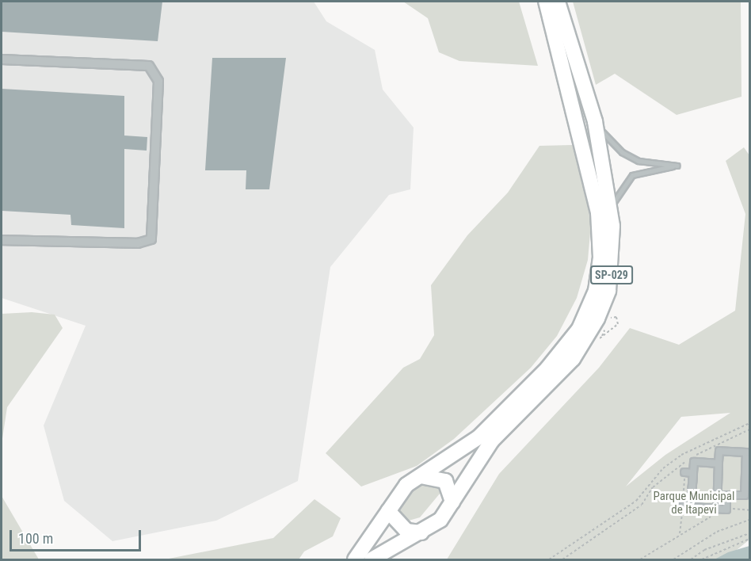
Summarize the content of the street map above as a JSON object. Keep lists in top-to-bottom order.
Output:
{
  "streets": {
    "highway": ["SP-029"]
  },
  "parks": ["Parque Municipal de Itapevi"],
  "scale_bar": "100 m"
}
